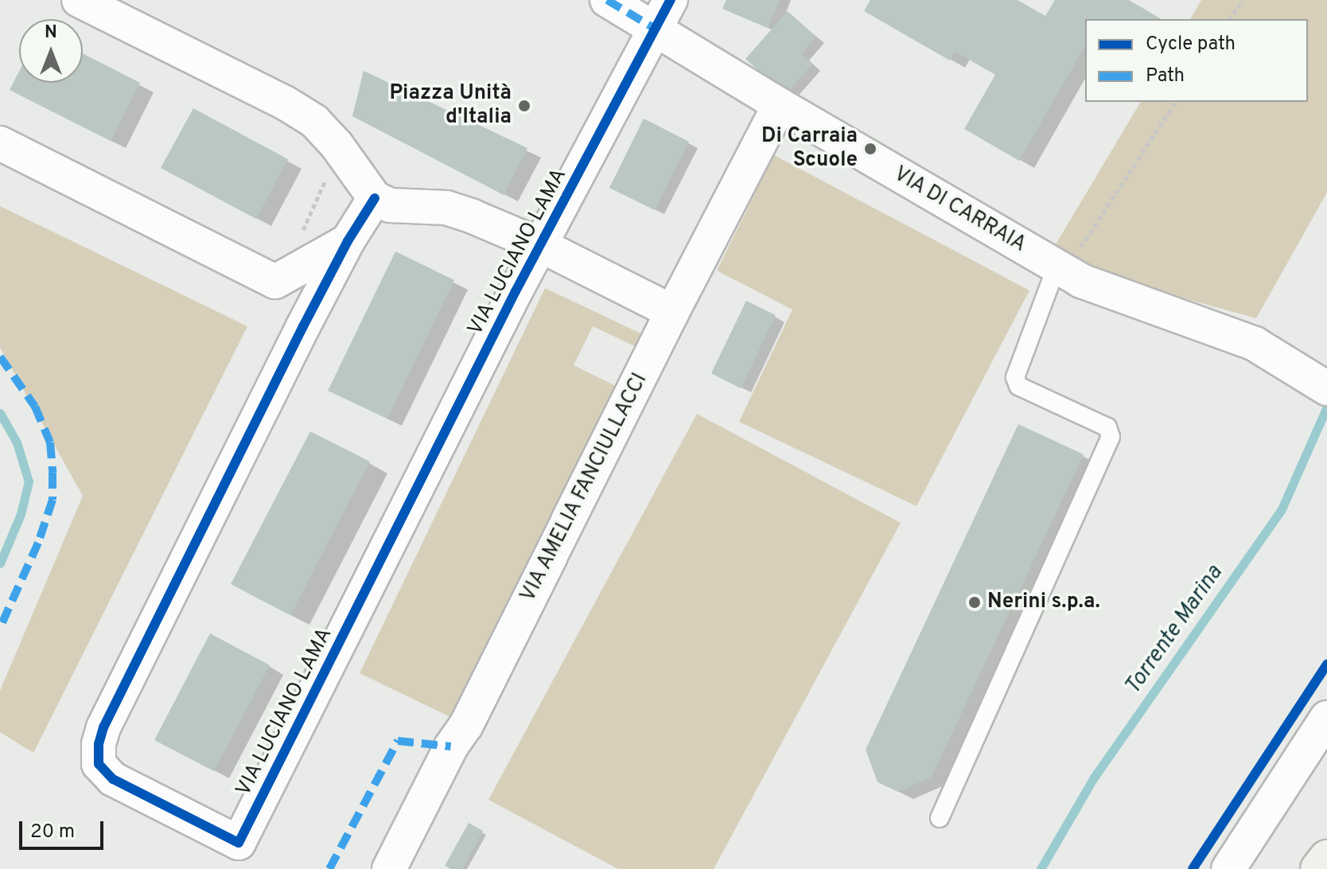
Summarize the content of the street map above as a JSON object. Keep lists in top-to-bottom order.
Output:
{
  "streets": {
    "street": ["VIA DI CARRAIA", "VIA LUCIANO LAMA", "VIA AMELIA FANCIULLACCI"]
  },
  "crossings": [
    ["VIA DI CARRAIA", "VIA LUCIANO LAMA"],
    ["VIA DI CARRAIA", "VIA AMELIA FANCIULLACCI"]
  ],
  "water": ["Torrente Marina"],
  "places": ["Piazza Unità d'Italia", "Di Carraia Scuole", "Nerini s.p.a."],
  "legend": ["Cycle path", "Path"],
  "scale_bar": "20 m",
  "north": "top"
}
